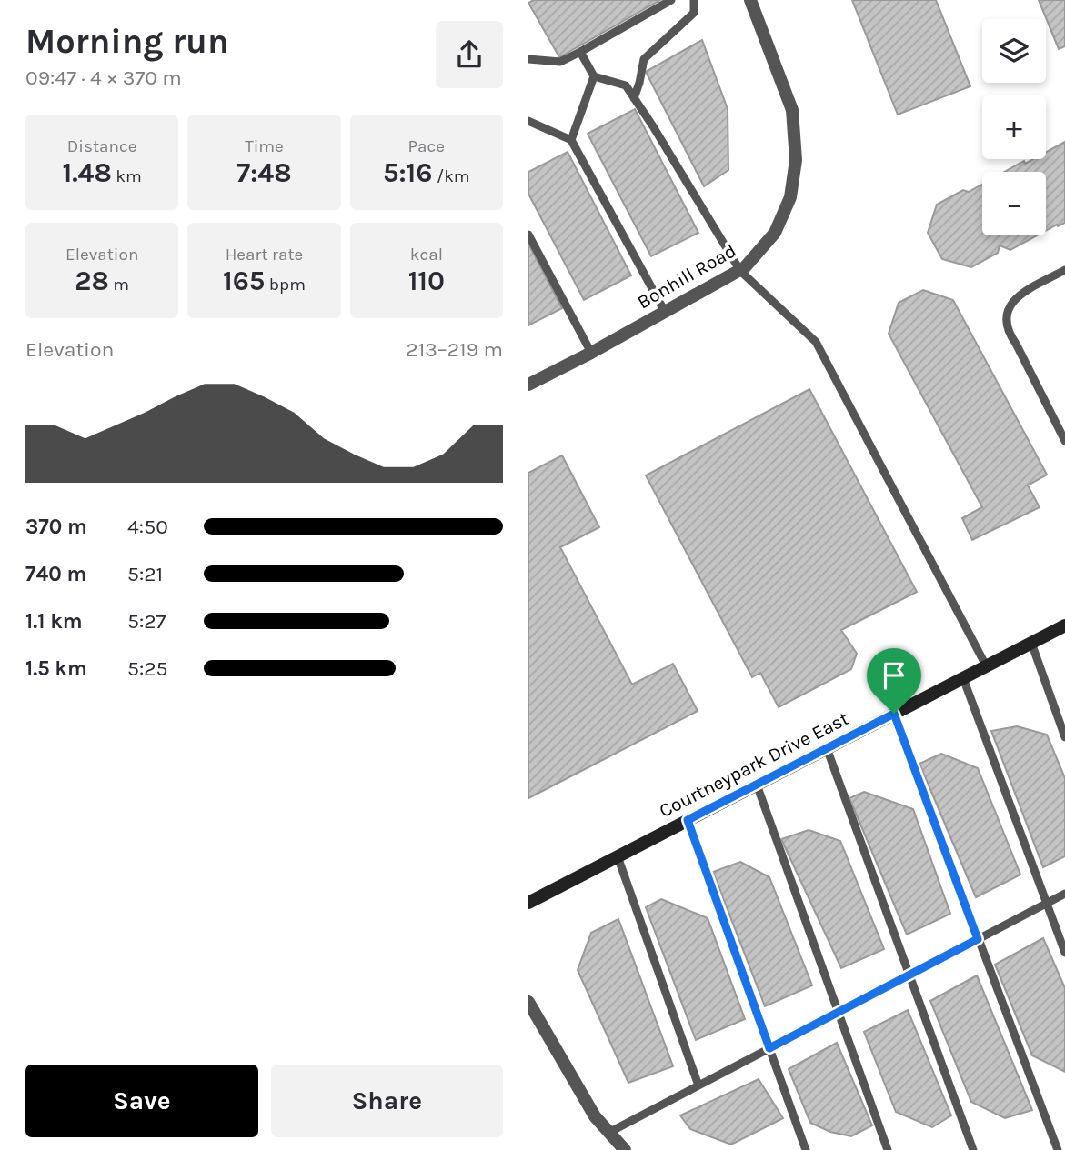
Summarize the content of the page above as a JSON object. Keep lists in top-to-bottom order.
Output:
{
  "streets": {
    "street": ["Bonhill Road", "Courtneypark Drive East"]
  },
  "page": {
    "heading": ["Morning run", "09:47 · 4 × 370 m"],
    "map_buttons": ["+", "−"],
    "stats": [
      ["Distance", "1.48 km"],
      ["Time", "7:48"],
      ["Pace", "5:16 /km"],
      ["Elevation", "28 m"],
      ["Heart rate", "165 bpm"],
      ["kcal", "110"]
    ],
    "chart": ["Elevation", "213–219 m"],
    "list": [
      {
        "name": "370 m",
        "note": "4:50"
      },
      {
        "name": "740 m",
        "note": "5:21"
      },
      {
        "name": "1.1 km",
        "note": "5:27"
      },
      {
        "name": "1.5 km",
        "note": "5:25"
      }
    ],
    "buttons": ["Save", "Share"]
  }
}
